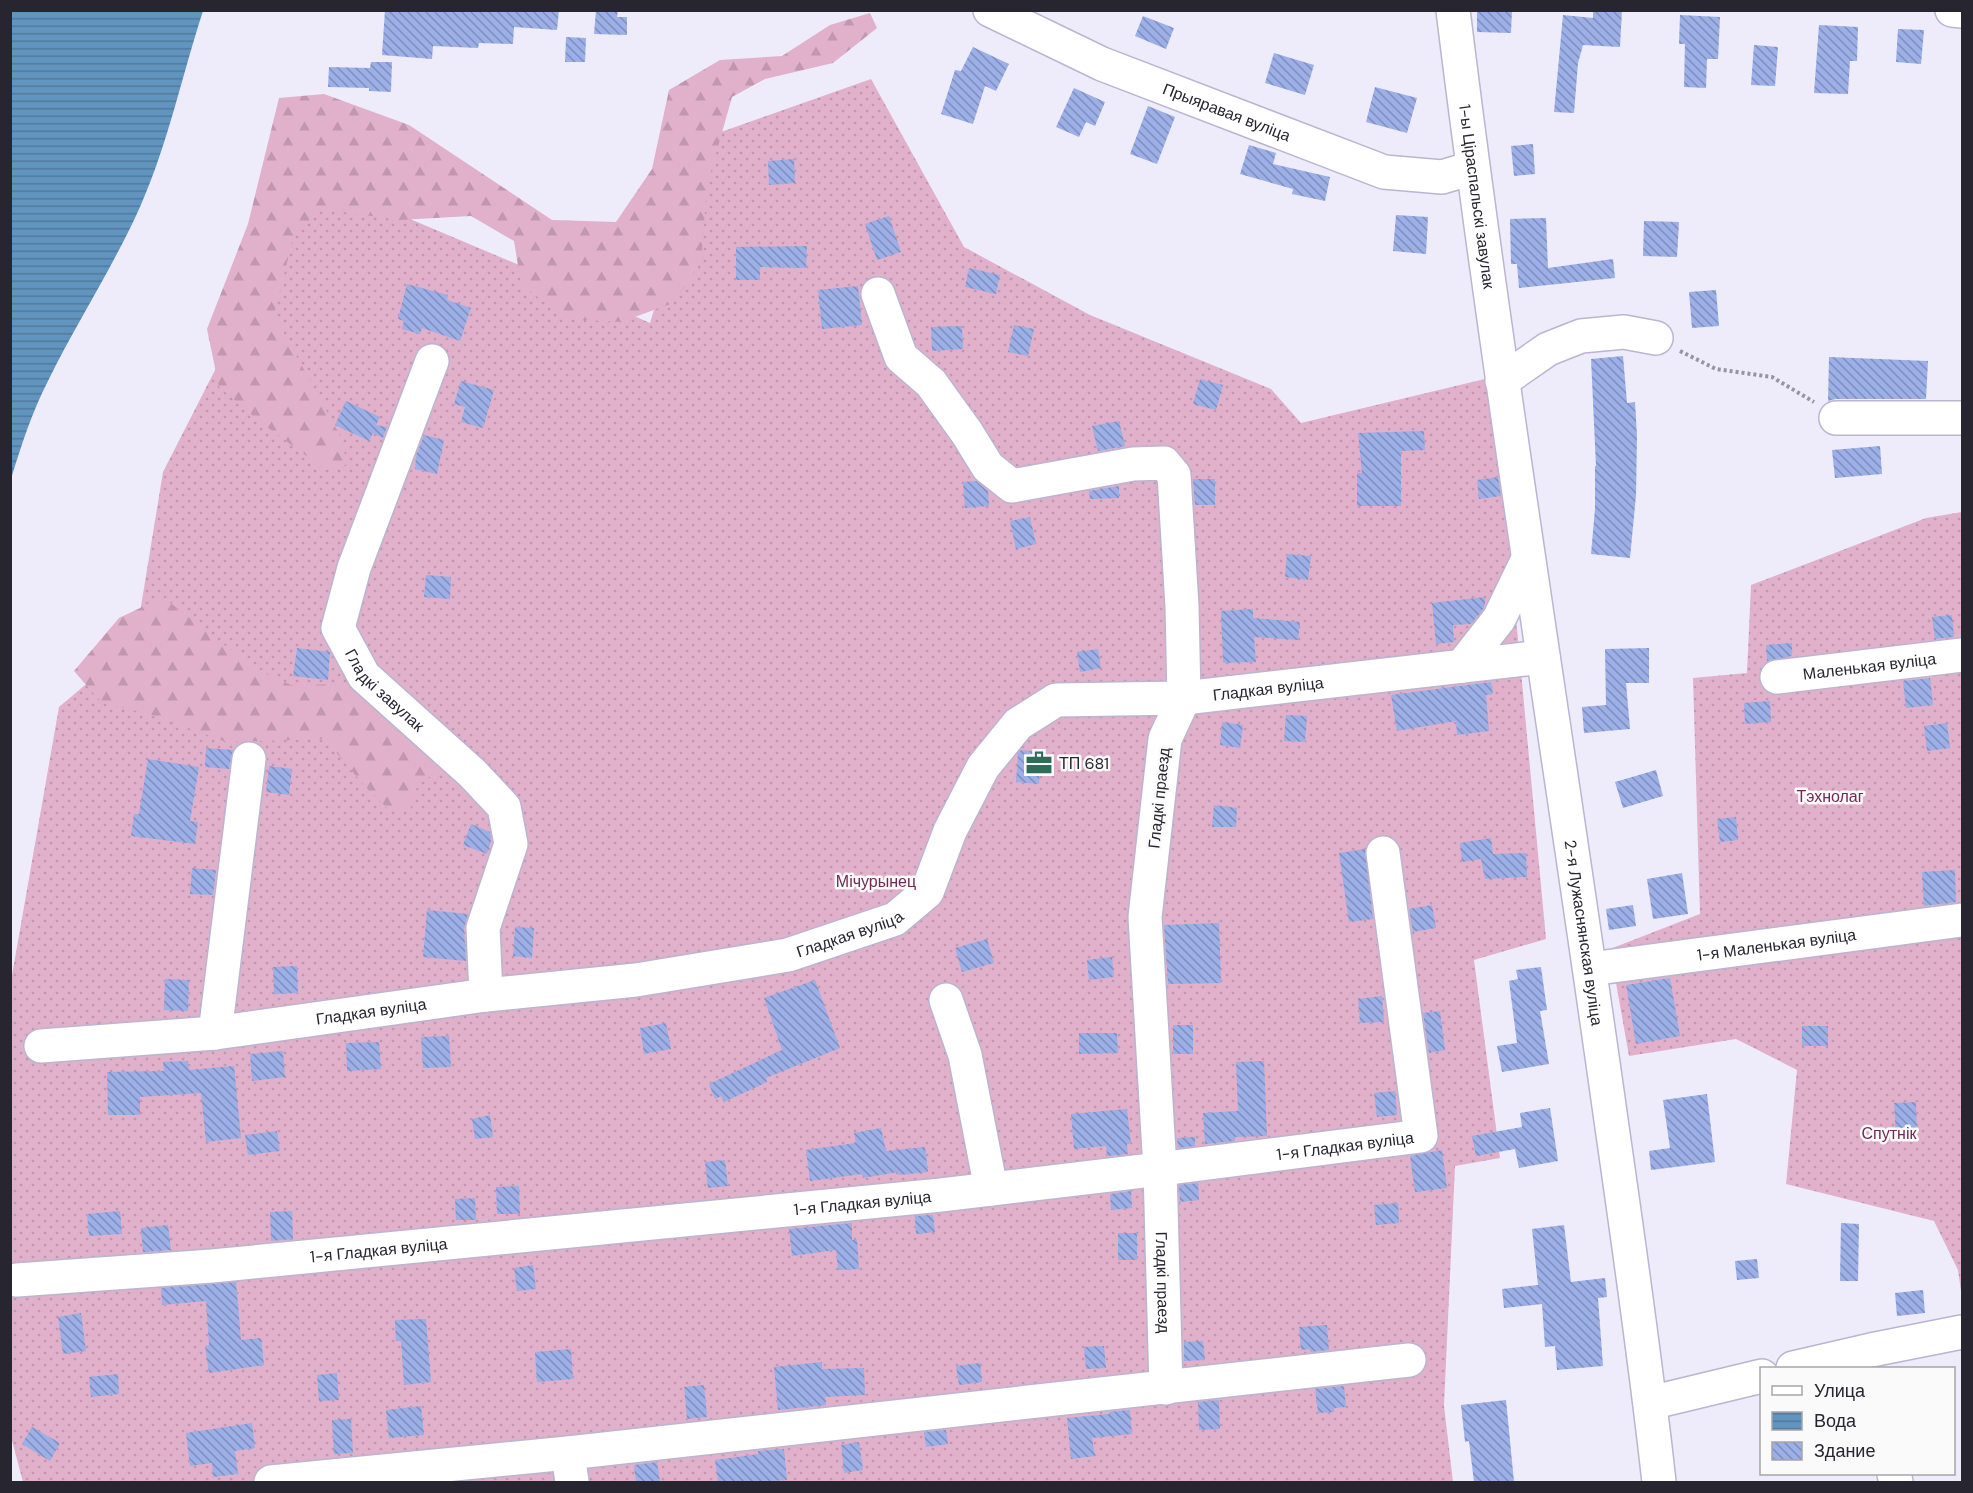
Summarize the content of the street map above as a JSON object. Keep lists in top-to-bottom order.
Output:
{
  "streets": {
    "street": [
      "Прыяравая вуліца",
      "1-ы Ціраспальскі завулак",
      "Маленькая вуліца",
      "Гладкі завулак",
      "Гладкая вуліца",
      "Гладкі праезд",
      "2-я Лужаснянская вуліца",
      "1-я Маленькая вуліца",
      "1-я Гладкая вуліца"
    ]
  },
  "crossings": [
    ["Прыяравая вуліца", "1-ы Ціраспальскі завулак"],
    ["1-ы Ціраспальскі завулак", "2-я Лужаснянская вуліца"],
    ["Гладкі завулак", "Гладкая вуліца"],
    ["Гладкая вуліца", "Гладкі праезд"],
    ["Гладкая вуліца", "2-я Лужаснянская вуліца"],
    ["Гладкі праезд", "1-я Гладкая вуліца"],
    ["2-я Лужаснянская вуліца", "1-я Маленькая вуліца"]
  ],
  "parks": ["Тэхнолаг", "Мічурынец", "Спутнік"],
  "places": {
    "office": ["ТП 681"]
  },
  "legend": ["Улица", "Вода", "Здание"]
}
